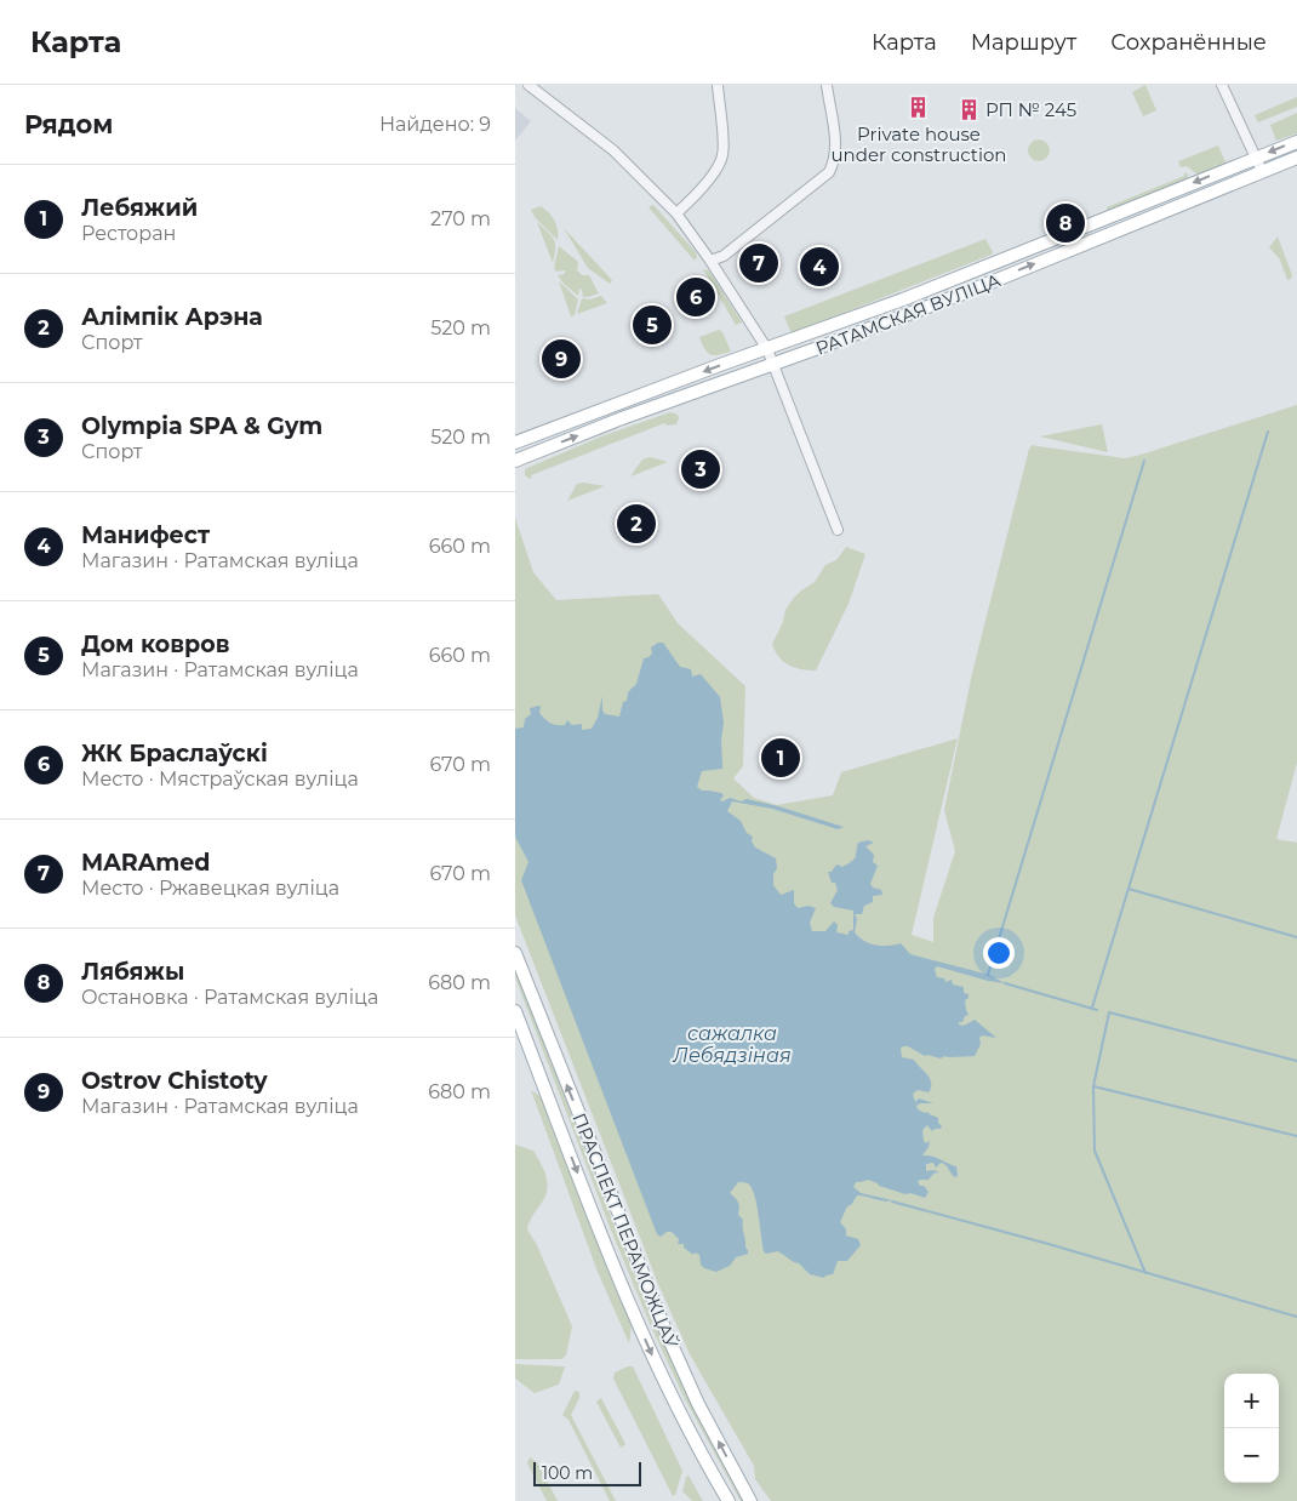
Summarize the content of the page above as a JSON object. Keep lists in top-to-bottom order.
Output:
{
  "streets": {
    "main road": ["РАТАМСКАЯ ВУЛІЦА", "ПРАСПЕКТ ПЕРАМОЖЦАЎ"]
  },
  "water": ["сажалка Лебядзіная"],
  "places": {
    "building": ["Private house under construction", "РП № 245"]
  },
  "scale_bar": "100 m",
  "page": {
    "header": "Карта",
    "nav": ["Карта", "Маршрут", "Сохранённые"],
    "heading": ["Рядом", "Найдено: 9"],
    "list": [
      {
        "mark": "1",
        "name": "Лебяжий",
        "note": "Ресторан",
        "value": "270 m"
      },
      {
        "mark": "2",
        "name": "Алімпік Арэна",
        "note": "Спорт",
        "value": "520 m"
      },
      {
        "mark": "3",
        "name": "Olympia SPA & Gym",
        "note": "Спорт",
        "value": "520 m"
      },
      {
        "mark": "4",
        "name": "Манифест",
        "note": "Магазин · Ратамская вуліца",
        "value": "660 m"
      },
      {
        "mark": "5",
        "name": "Дом ковров",
        "note": "Магазин · Ратамская вуліца",
        "value": "660 m"
      },
      {
        "mark": "6",
        "name": "ЖК Браслаўскі",
        "note": "Место · Мястраўская вуліца",
        "value": "670 m"
      },
      {
        "mark": "7",
        "name": "MARAmed",
        "note": "Место · Ржавецкая вуліца",
        "value": "670 m"
      },
      {
        "mark": "8",
        "name": "Лябяжы",
        "note": "Остановка · Ратамская вуліца",
        "value": "680 m"
      },
      {
        "mark": "9",
        "name": "Ostrov Chistoty",
        "note": "Магазин · Ратамская вуліца",
        "value": "680 m"
      }
    ],
    "pins": [
      "8",
      "7",
      "4",
      "6",
      "5",
      "9",
      "3",
      "2",
      "1"
    ],
    "map_buttons": ["+", "−"],
    "scale": "100 m"
  }
}
